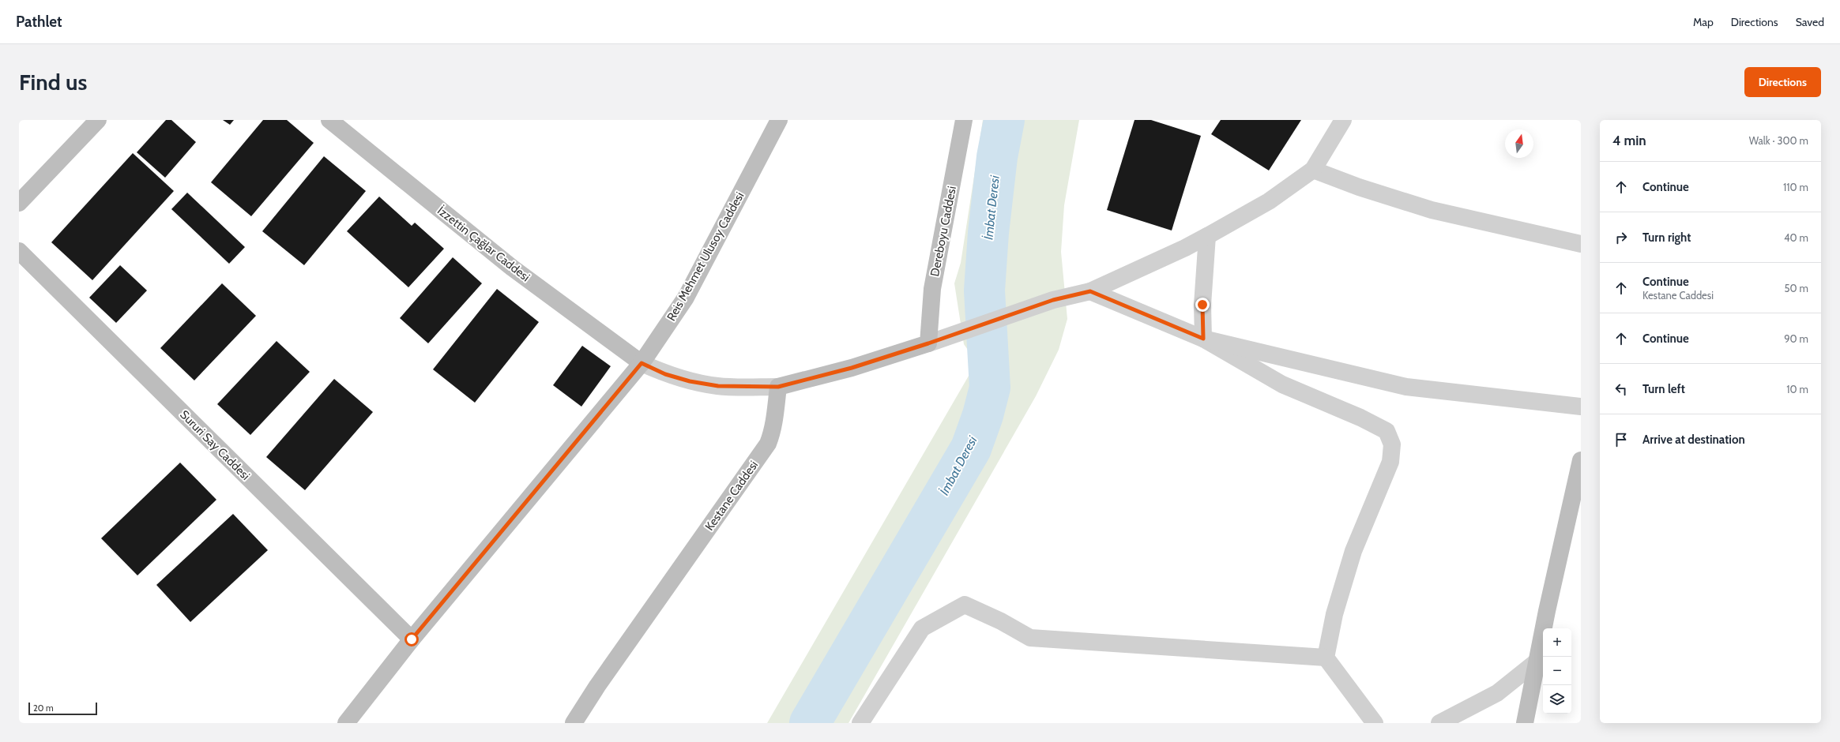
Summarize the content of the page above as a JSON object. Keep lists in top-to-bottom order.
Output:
{
  "streets": {
    "street": [
      "Dereboyu Caddesi",
      "İzzettin Çağlar Caddesi",
      "Reis Mehmet Ulusoy Caddesi",
      "Sururi Say Caddesi",
      "Kestane Caddesi"
    ]
  },
  "crossings": [
    ["İzzettin Çağlar Caddesi", "Reis Mehmet Ulusoy Caddesi"],
    ["Reis Mehmet Ulusoy Caddesi", "Sururi Say Caddesi"]
  ],
  "water": ["İmbat Deresi"],
  "scale_bar": "20 m",
  "north": "top",
  "page": {
    "header": "Pathlet",
    "nav": ["Map", "Directions", "Saved"],
    "buttons": "Directions",
    "title": "Find us",
    "heading": ["4 min", "Walk · 300 m"],
    "list": [
      ["Continue", "110 m"],
      ["Turn right", "40 m"],
      ["Continue", "Kestane Caddesi", "50 m"],
      ["Continue", "90 m"],
      ["Turn left", "10 m"],
      "Arrive at destination"
    ],
    "map_buttons": ["+", "−"],
    "scale": "20 m"
  }
}
